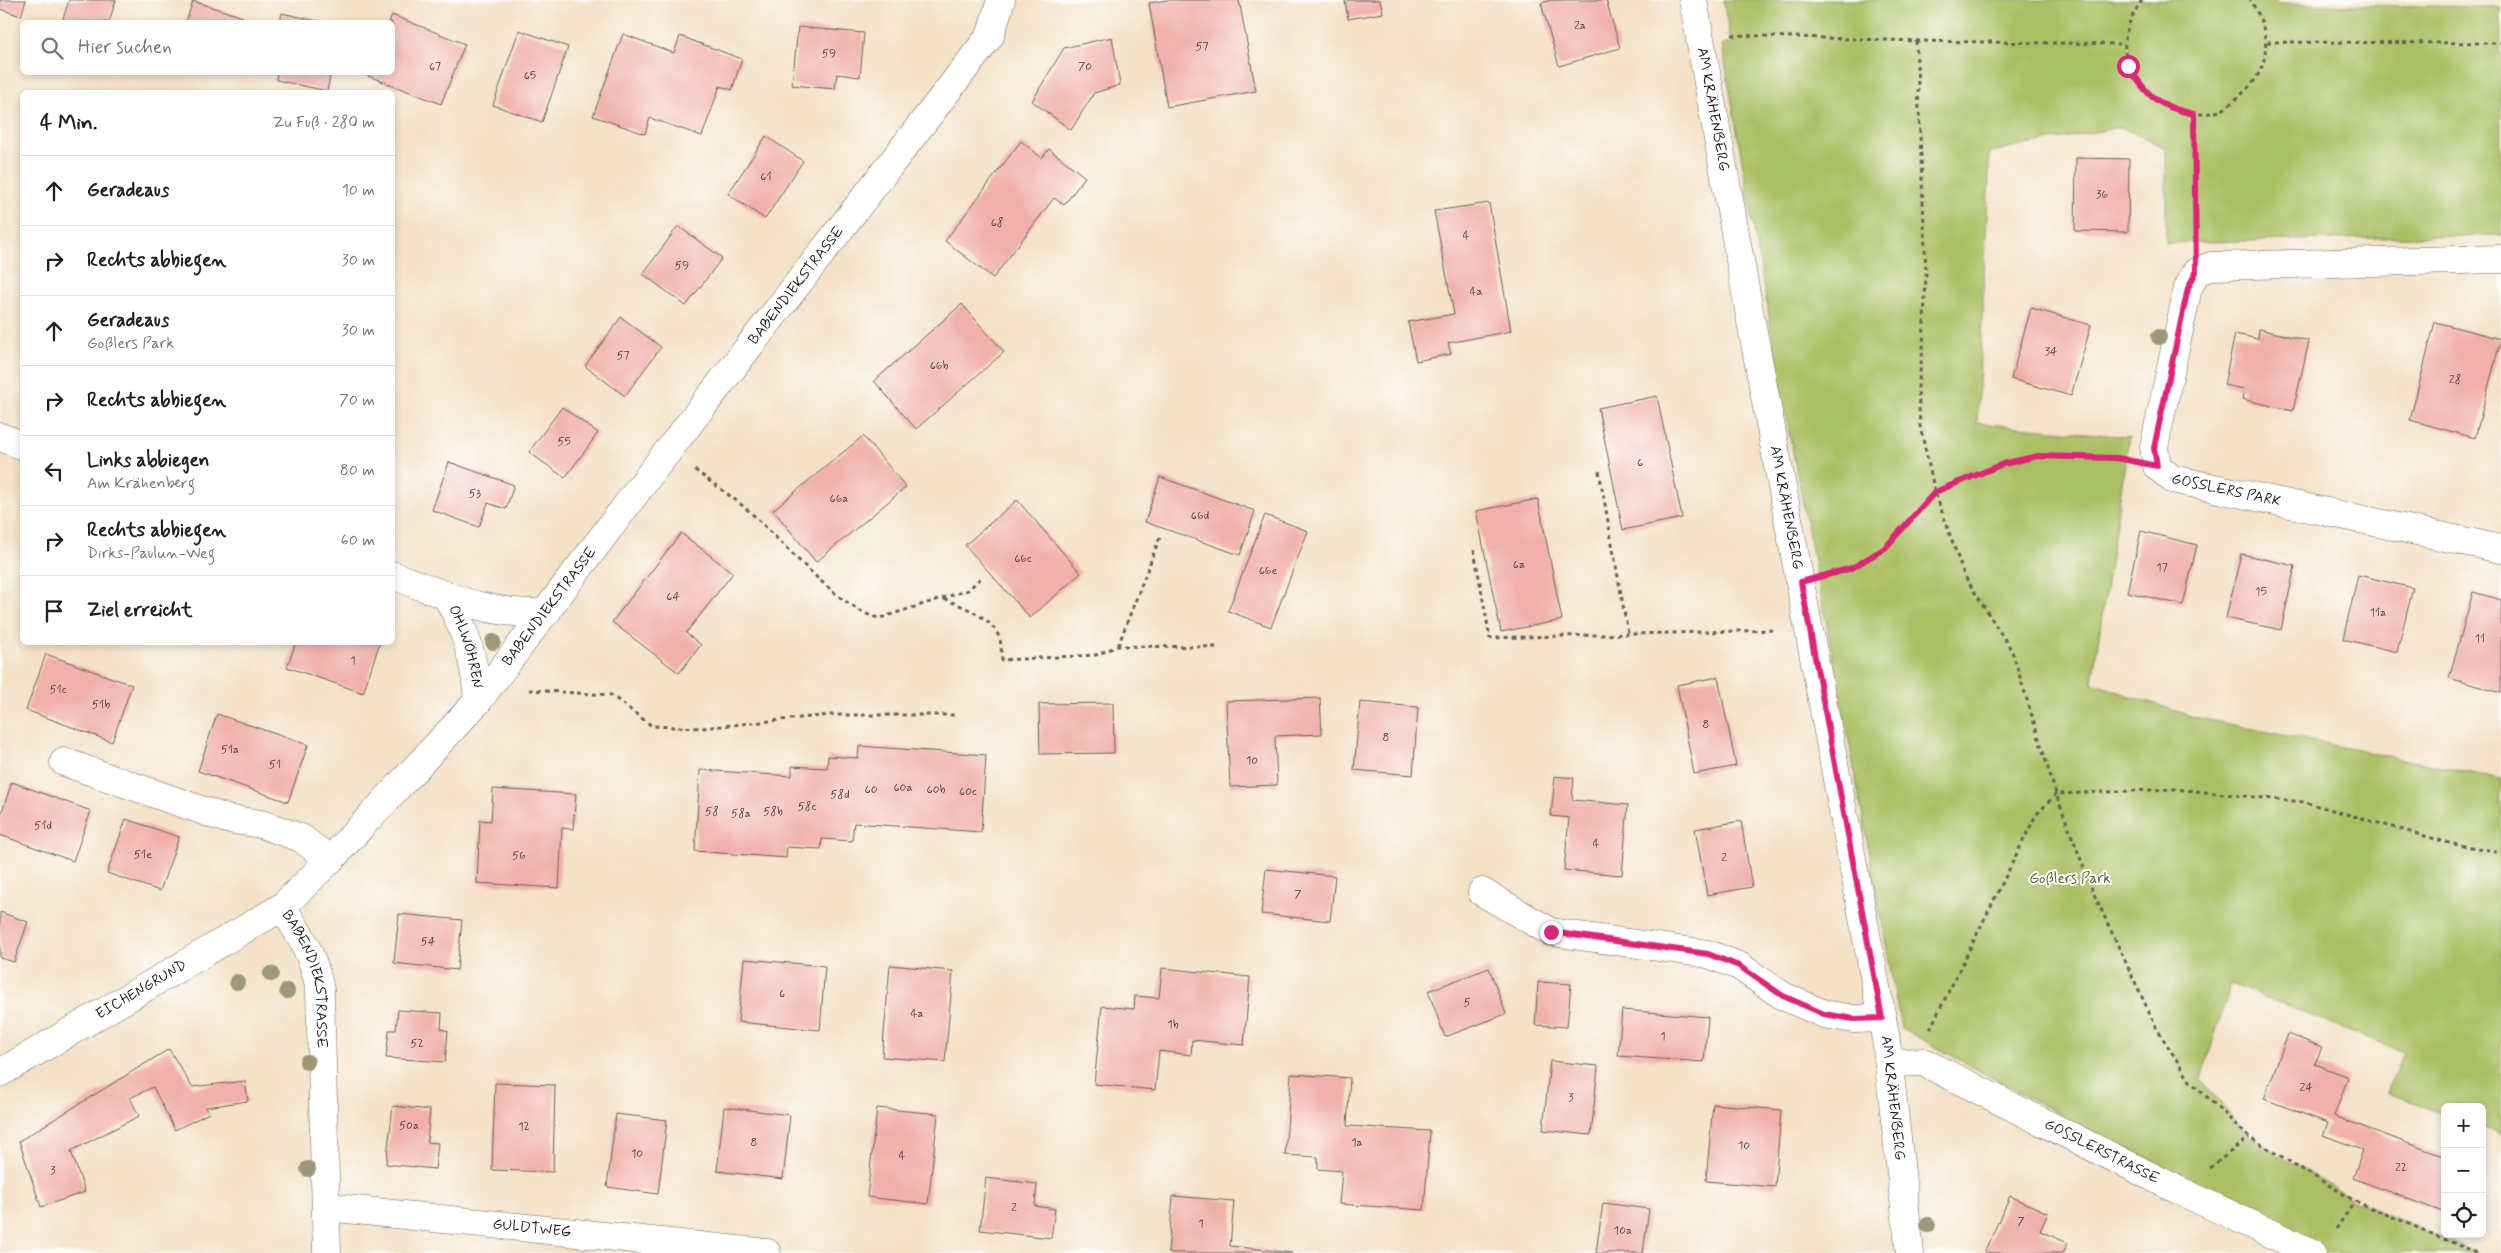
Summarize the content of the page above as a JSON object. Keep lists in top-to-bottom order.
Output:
{
  "streets": {
    "street": [
      "AM KRÄHENBERG",
      "BABENDIEKSTRASSE",
      "GOSSLERS PARK",
      "OHLWÖHREN",
      "EICHENGRUND",
      "GOSSLERSTRASSE",
      "GULDTWEG"
    ]
  },
  "crossings": [
    ["AM KRÄHENBERG", "GOSSLERSTRASSE"],
    ["BABENDIEKSTRASSE", "OHLWÖHREN"],
    ["BABENDIEKSTRASSE", "EICHENGRUND"],
    ["BABENDIEKSTRASSE", "GULDTWEG"]
  ],
  "parks": ["Goßlers Park"],
  "house_numbers": [
    "2a",
    "57",
    "59",
    "67",
    "70",
    "65",
    "61",
    "36",
    "68",
    "4",
    "59",
    "4a",
    "34",
    "57",
    "66b",
    "28",
    "55",
    "6",
    "53",
    "66a",
    "66d",
    "66c",
    "6a",
    "17",
    "66e",
    "15",
    "64",
    "11a",
    "11",
    "1",
    "51c",
    "51b",
    "8",
    "8",
    "51a",
    "10",
    "51",
    "60a",
    "60",
    "60b",
    "60c",
    "58d",
    "58c",
    "58",
    "58b",
    "58a",
    "51d",
    "4",
    "51e",
    "56",
    "2",
    "7",
    "54",
    "6",
    "5",
    "4a",
    "1b",
    "1",
    "52",
    "24",
    "3",
    "50a",
    "12",
    "8",
    "1a",
    "10",
    "10",
    "4",
    "22",
    "3",
    "2",
    "7",
    "1",
    "10a"
  ],
  "page": {
    "search": "Hier suchen",
    "heading": ["4 Min.", "Zu Fuß · 280 m"],
    "list": [
      ["Geradeaus", "10 m"],
      ["Rechts abbiegen", "30 m"],
      ["Geradeaus", "Goßlers Park", "30 m"],
      ["Rechts abbiegen", "70 m"],
      ["Links abbiegen", "Am Krähenberg", "80 m"],
      ["Rechts abbiegen", "Dirks-Paulun-Weg", "60 m"],
      "Ziel erreicht"
    ],
    "map_buttons": ["+", "−"]
  }
}
